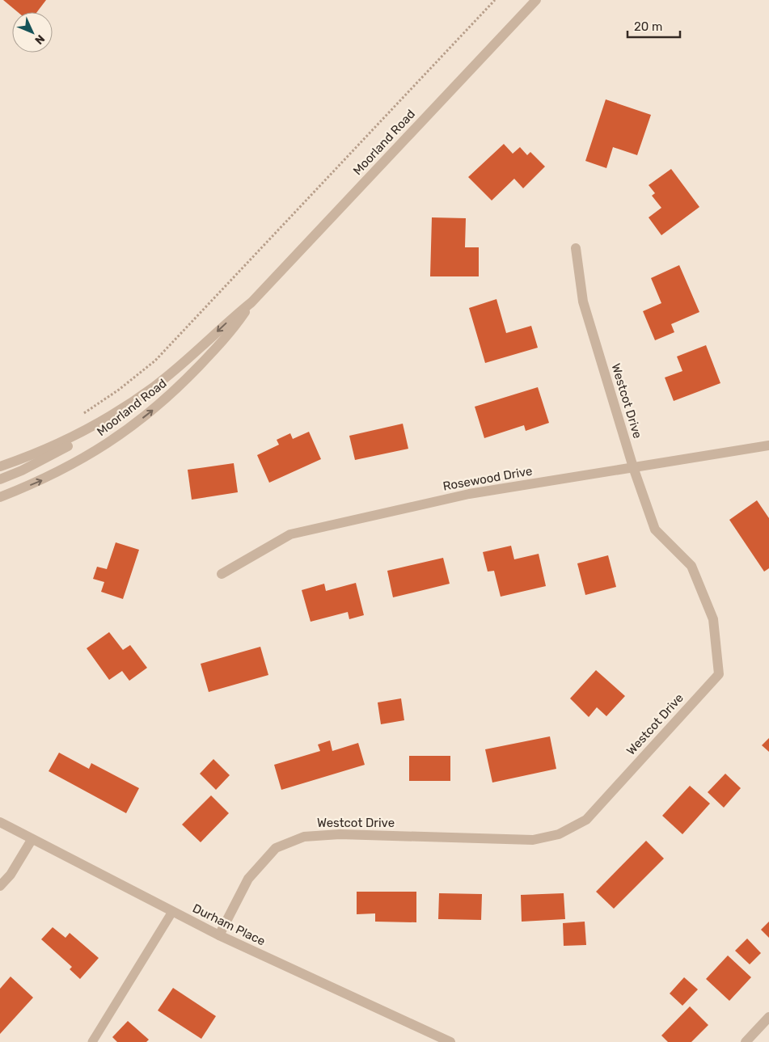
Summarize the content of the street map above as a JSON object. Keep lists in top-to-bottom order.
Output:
{
  "streets": {
    "street": [
      "Moorland Road",
      "Westcot Drive",
      "Rosewood Drive",
      "Durham Place"
    ]
  },
  "crossings": [
    ["Westcot Drive", "Rosewood Drive"],
    ["Westcot Drive", "Durham Place"]
  ],
  "scale_bar": "20 m",
  "north": "bottom right"
}
